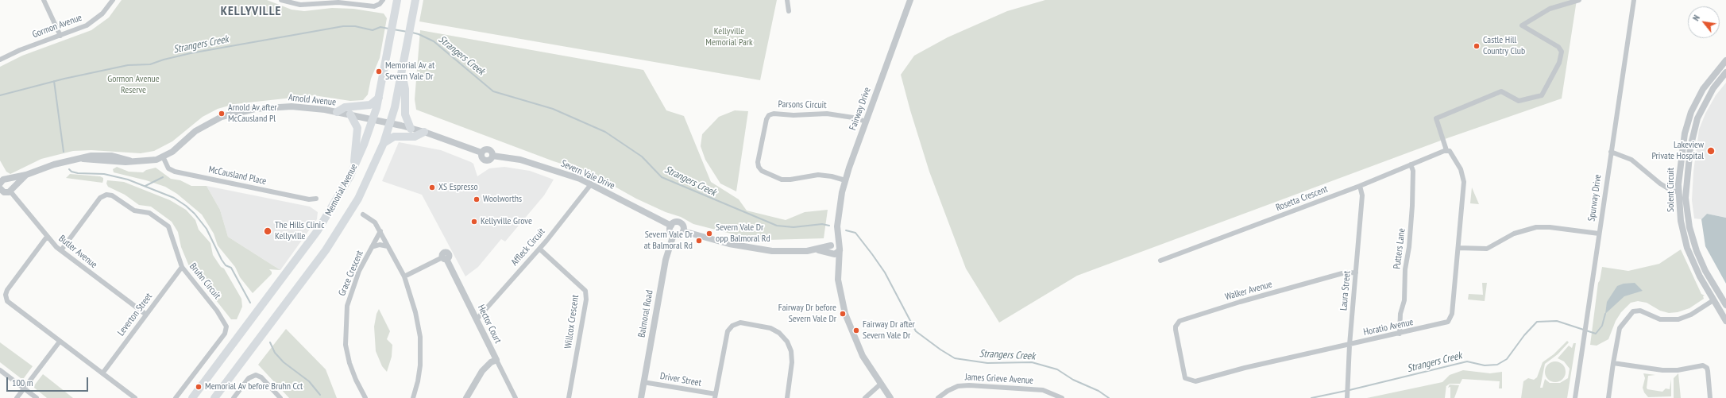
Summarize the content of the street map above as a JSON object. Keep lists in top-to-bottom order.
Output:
{
  "streets": {
    "main road": ["Memorial Avenue"],
    "street": [
      "Gormon Avenue",
      "Arnold Avenue",
      "Parsons Circuit",
      "Fairway Drive",
      "Severn Vale Drive",
      "McCausland Place",
      "Solent Circuit",
      "Spurway Drive",
      "Rosetta Crescent",
      "Affleck Circuit",
      "Putters Lane",
      "Butler Avenue",
      "Grace Crescent",
      "Bruhn Circuit",
      "Walker Avenue",
      "Laura Street",
      "Balmoral Road",
      "Leverton Street",
      "Willcox Crescent",
      "Hector Court",
      "Horatio Avenue",
      "James Grieve Avenue",
      "Driver Street"
    ]
  },
  "crossings": [
    ["Arnold Avenue", "McCausland Place"],
    ["Arnold Avenue", "Memorial Avenue"],
    ["Arnold Avenue", "Butler Avenue"],
    ["Parsons Circuit", "Fairway Drive"],
    ["Severn Vale Drive", "Affleck Circuit"],
    ["Severn Vale Drive", "Balmoral Road"],
    ["Rosetta Crescent", "Putters Lane"],
    ["Rosetta Crescent", "Laura Street"],
    ["Rosetta Crescent", "Horatio Avenue"],
    ["Affleck Circuit", "Willcox Crescent"],
    ["Affleck Circuit", "Hector Court"],
    ["Putters Lane", "Horatio Avenue"],
    ["Butler Avenue", "Bruhn Circuit"],
    ["Butler Avenue", "Leverton Street"],
    ["Bruhn Circuit", "Leverton Street"],
    ["Walker Avenue", "Laura Street"],
    ["Walker Avenue", "Horatio Avenue"],
    ["Laura Street", "Horatio Avenue"],
    ["Balmoral Road", "Driver Street"]
  ],
  "districts": ["KELLYVILLE"],
  "water": ["Strangers Creek"],
  "parks": ["Kellyville Memorial Park", "Gormon Avenue Reserve"],
  "places": [
    "Castle Hill Country Club",
    "Memorial Av at Severn Vale Dr",
    "Arnold Av after McCausland Pl",
    "Lakeview Private Hospital",
    "XS Espresso",
    "Woolworths",
    "Kellyville Grove",
    "The Hills Clinic Kellyville",
    "Severn Vale Dr opp Balmoral Rd",
    "Severn Vale Dr at Balmoral Rd",
    "Fairway Dr before Severn Vale Dr",
    "Fairway Dr after Severn Vale Dr",
    "Memorial Av before Bruhn Cct"
  ],
  "scale_bar": "100 m",
  "north": "top left"
}
